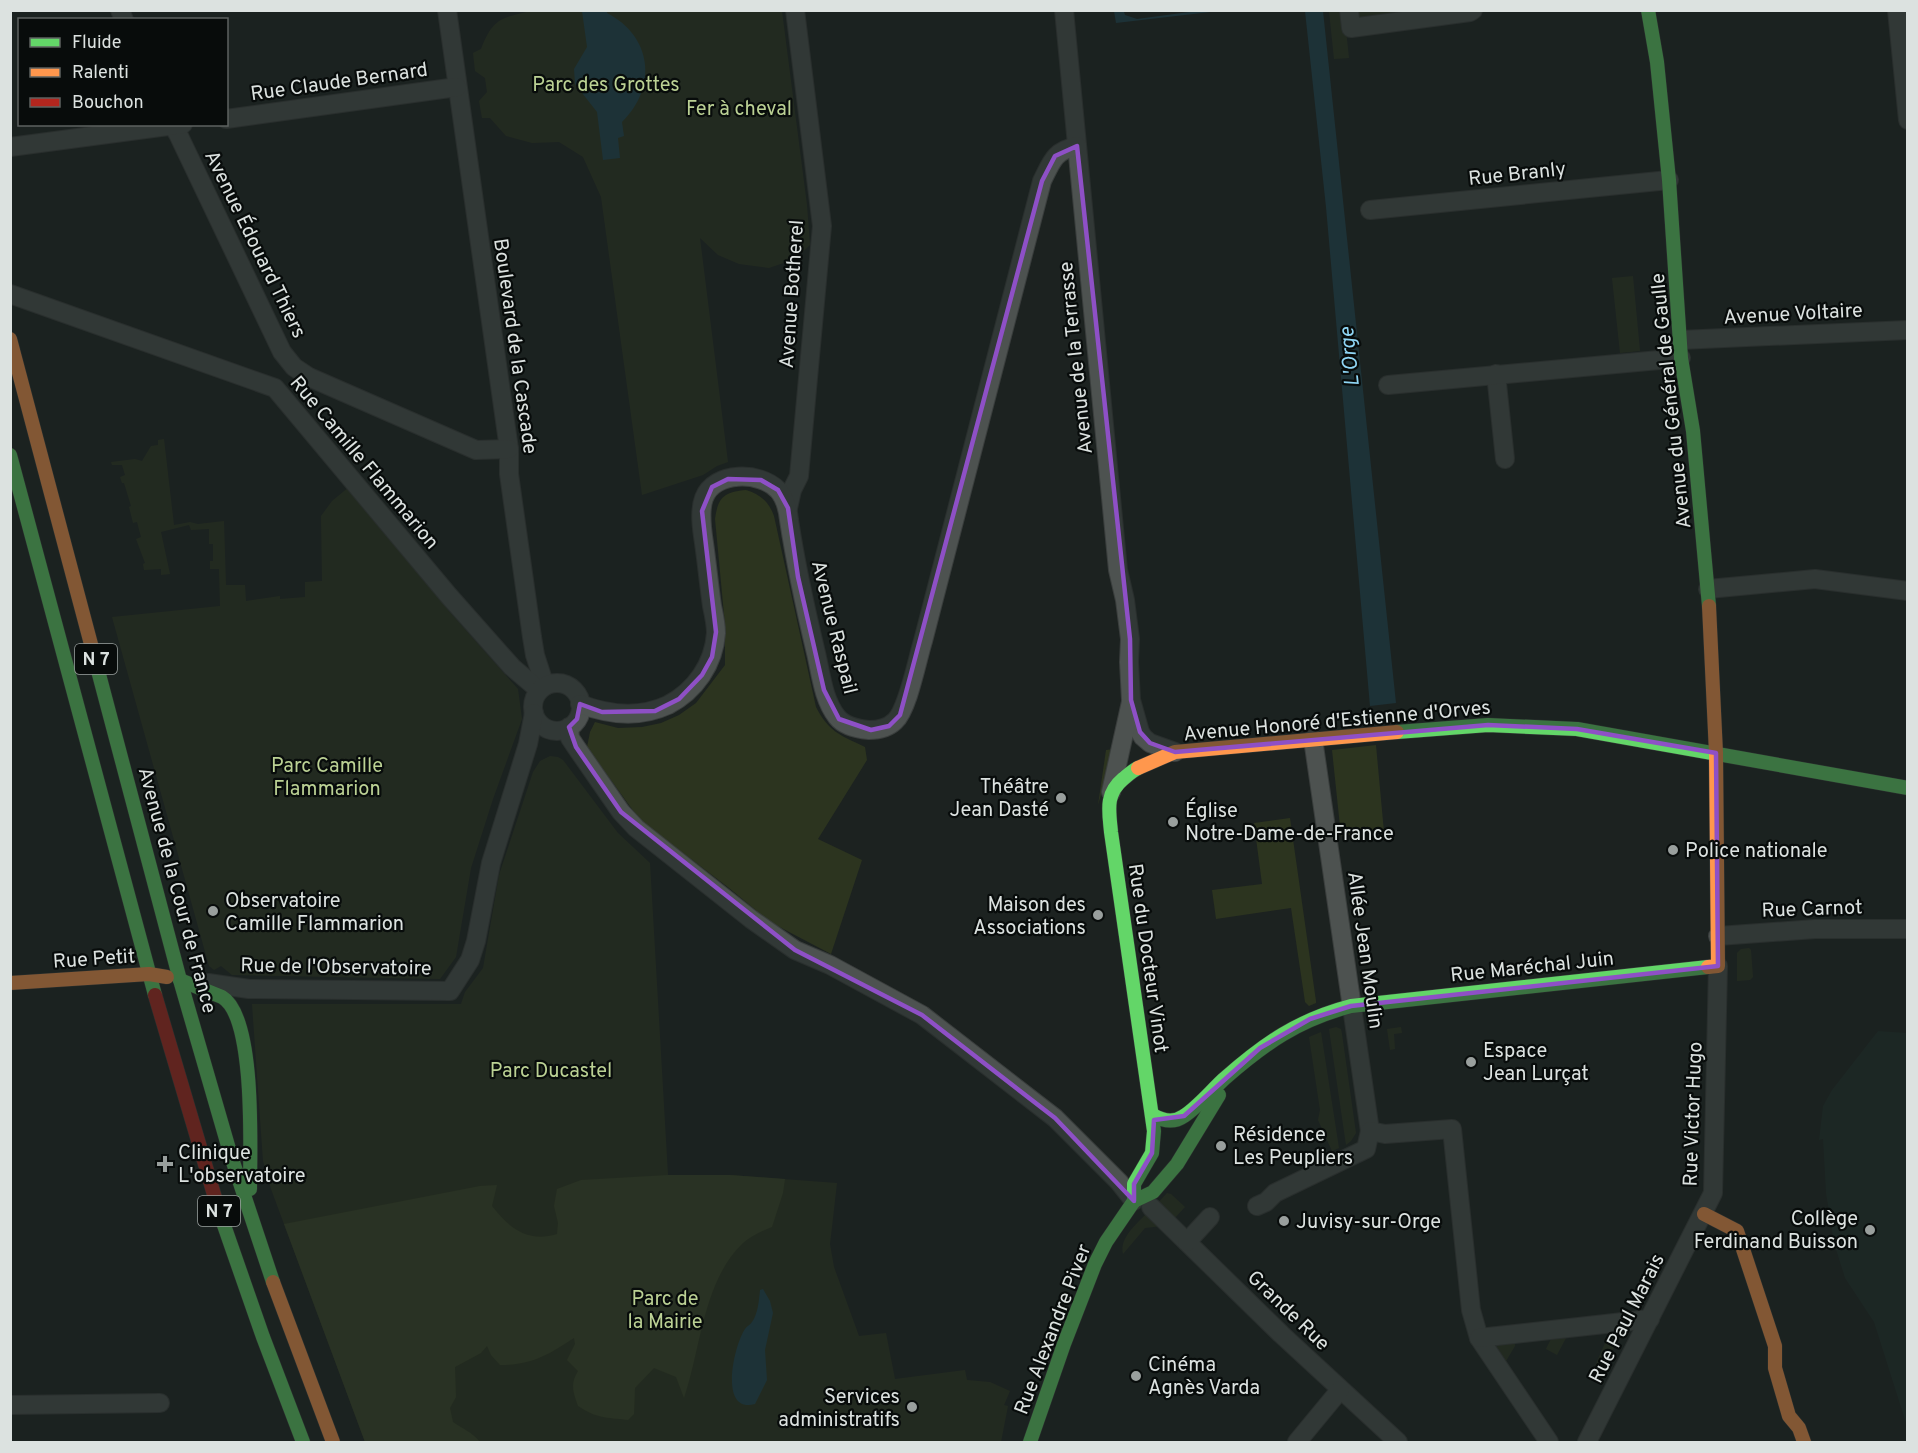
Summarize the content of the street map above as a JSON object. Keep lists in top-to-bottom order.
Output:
{
  "streets": {
    "street": [
      "Rue Claude Bernard",
      "Rue Branly",
      "Avenue Édouard Thiers",
      "Avenue Botherel",
      "Avenue Voltaire",
      "Boulevard de la Cascade",
      "Avenue de la Terrasse",
      "Avenue du Général de Gaulle",
      "Rue Camille Flammarion",
      "Avenue Raspail",
      "N 7",
      "Avenue Honoré d'Estienne d'Orves",
      "Avenue de la Cour de France",
      "Rue Carnot",
      "Allée Jean Moulin",
      "Rue Petit",
      "Rue du Docteur Vinot",
      "Rue de l'Observatoire",
      "Rue Maréchal Juin",
      "Rue Victor Hugo",
      "Grande Rue",
      "Rue Paul Marais",
      "Rue Alexandre Piver"
    ]
  },
  "crossings": [
    ["Rue Claude Bernard", "Boulevard de la Cascade"],
    ["Rue Branly", "Avenue du Général de Gaulle"],
    ["Avenue Édouard Thiers", "Boulevard de la Cascade"],
    ["Avenue Botherel", "Avenue Raspail"],
    ["Avenue Voltaire", "Avenue du Général de Gaulle"],
    ["Boulevard de la Cascade", "Rue Camille Flammarion"],
    ["Boulevard de la Cascade", "Rue de l'Observatoire"],
    ["Avenue de la Terrasse", "Avenue Raspail"],
    ["Avenue de la Terrasse", "Avenue Honoré d'Estienne d'Orves"],
    ["Avenue de la Terrasse", "Rue du Docteur Vinot"],
    ["Avenue du Général de Gaulle", "Avenue Honoré d'Estienne d'Orves"],
    ["Avenue du Général de Gaulle", "Rue Victor Hugo"],
    ["Rue Camille Flammarion", "Rue de l'Observatoire"],
    ["N 7", "Rue Petit"],
    ["Avenue Honoré d'Estienne d'Orves", "Allée Jean Moulin"],
    ["Avenue Honoré d'Estienne d'Orves", "Rue Victor Hugo"],
    ["Avenue de la Cour de France", "Rue Petit"],
    ["Avenue de la Cour de France", "Rue de l'Observatoire"],
    ["Rue Carnot", "Rue Victor Hugo"],
    ["Allée Jean Moulin", "Rue Maréchal Juin"],
    ["Rue Petit", "Rue de l'Observatoire"],
    ["Rue du Docteur Vinot", "Rue Maréchal Juin"],
    ["Rue du Docteur Vinot", "Grande Rue"],
    ["Rue du Docteur Vinot", "Rue Alexandre Piver"],
    ["Rue Maréchal Juin", "Rue Victor Hugo"],
    ["Rue Maréchal Juin", "Grande Rue"],
    ["Rue Maréchal Juin", "Rue Alexandre Piver"],
    ["Rue Victor Hugo", "Rue Paul Marais"],
    ["Grande Rue", "Rue Alexandre Piver"]
  ],
  "water": ["L'Orge"],
  "parks": [
    "Parc des Grottes",
    "Fer à cheval",
    "Parc Camille Flammarion",
    "Parc Ducastel",
    "Parc de la Mairie"
  ],
  "places": {
    "other": [
      "Théâtre Jean Dasté",
      "Église Notre-Dame-de-France",
      "Police nationale",
      "Observatoire Camille Flammarion",
      "Maison des Associations",
      "Espace Jean Lurçat",
      "Résidence Les Peupliers",
      "Juvisy-sur-Orge",
      "Collège Ferdinand Buisson",
      "Cinéma Agnès Varda",
      "Services administratifs"
    ],
    "health": ["Clinique L'observatoire"]
  },
  "legend": ["Fluide", "Ralenti", "Bouchon"]
}
